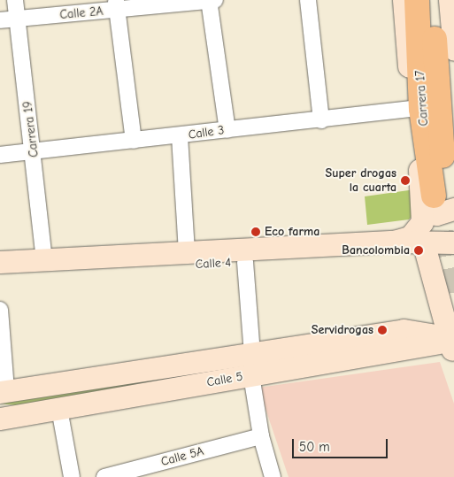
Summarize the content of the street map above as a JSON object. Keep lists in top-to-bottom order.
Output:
{
  "streets": {
    "main road": ["Carrera 17", "Calle 4", "Calle 5"],
    "street": [
      "Calle 2A",
      "Carrera 19",
      "Calle 3",
      "Calle 5A"
    ]
  },
  "crossings": [
    ["Calle 2A", "Carrera 19"],
    ["Carrera 19", "Calle 3"],
    ["Carrera 19", "Calle 4"]
  ],
  "places": [
    "Super drogas la cuarta",
    "Eco farma",
    "Bancolombia",
    "Servidrogas"
  ],
  "scale_bar": "50 m"
}
